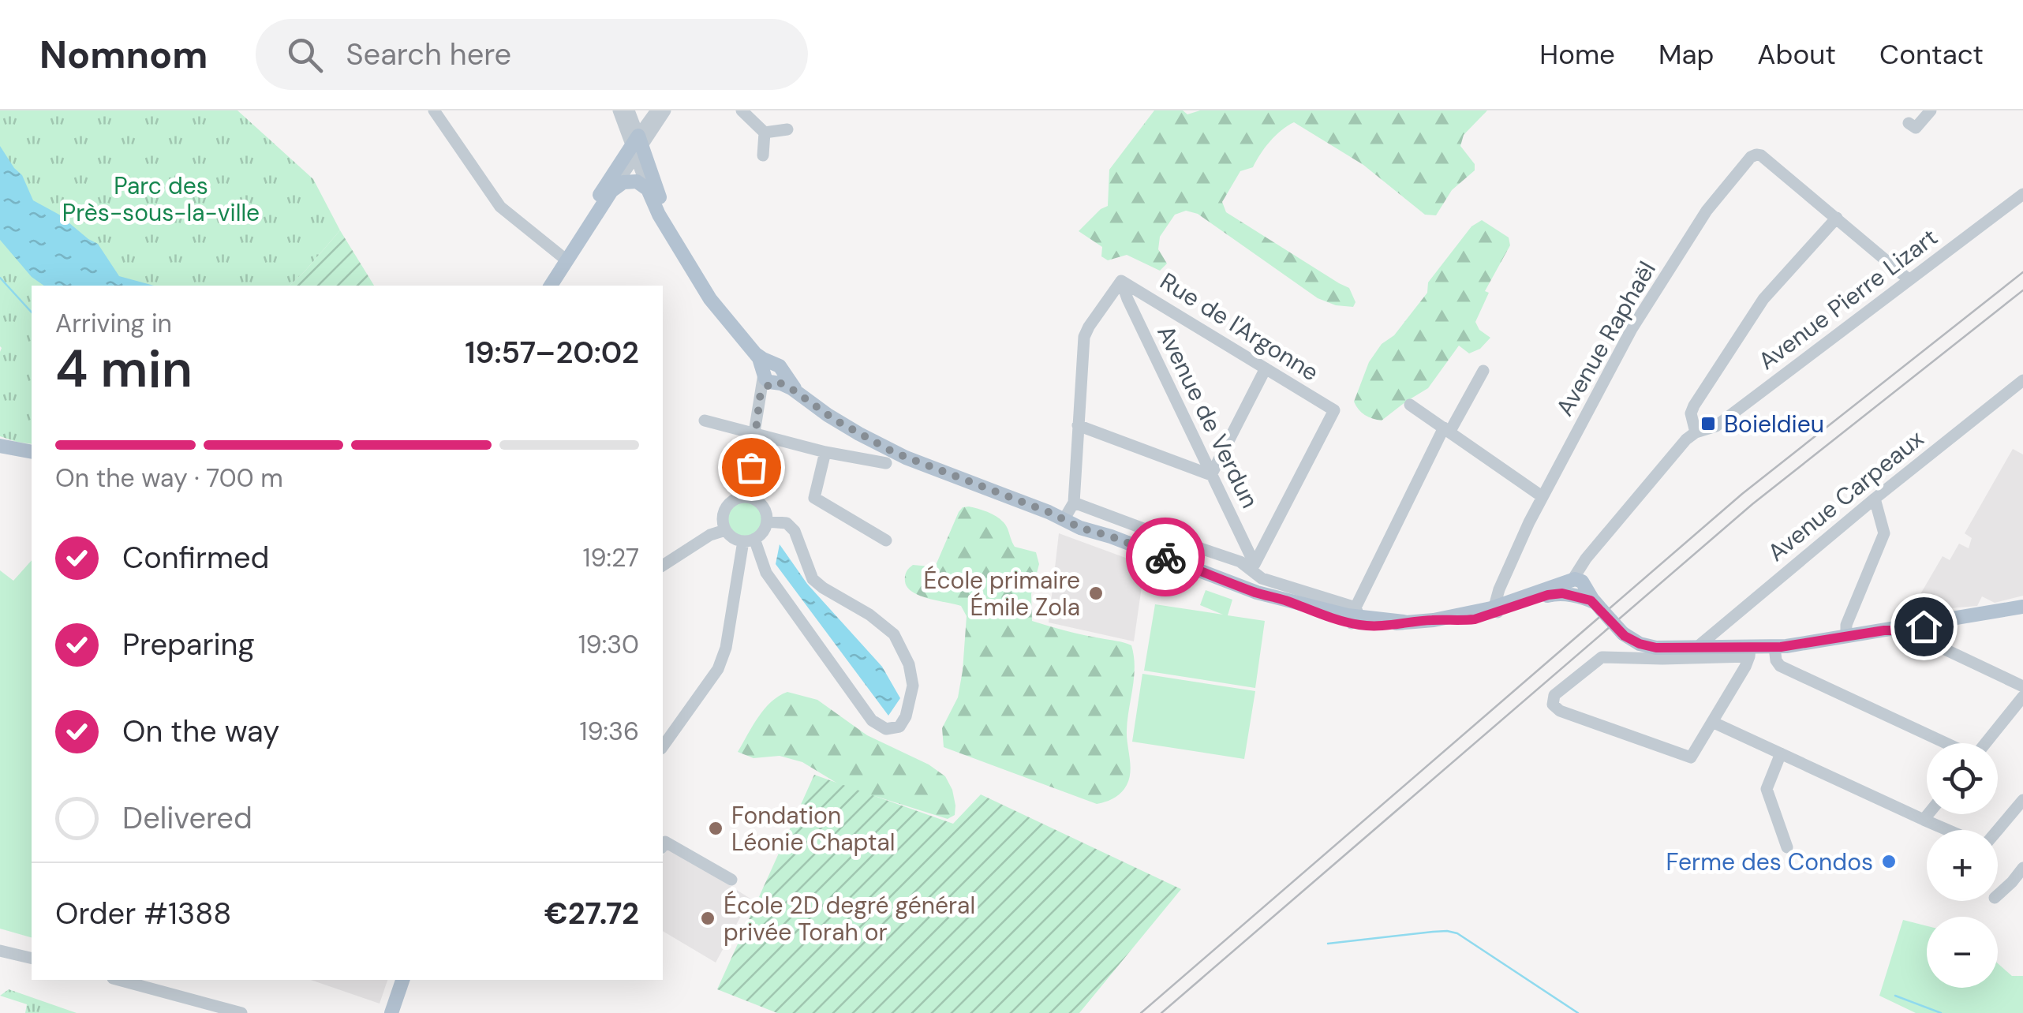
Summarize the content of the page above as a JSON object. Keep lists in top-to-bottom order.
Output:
{
  "streets": {
    "street": [
      "Avenue Pierre Lizart",
      "Rue de l'Argonne",
      "Avenue Raphaël",
      "Avenue de Verdun",
      "Avenue Carpeaux"
    ]
  },
  "crossings": [
    ["Avenue Pierre Lizart", "Avenue Raphaël"],
    ["Rue de l'Argonne", "Avenue de Verdun"]
  ],
  "parks": ["Parc des Près-sous-la-ville"],
  "places": {
    "transit": ["Boieldieu"],
    "other": [
      "École primaire Émile Zola",
      "Fondation Léonie Chaptal",
      "Ferme des Condos",
      "École 2D degré général privée Torah or"
    ]
  },
  "page": {
    "header": "Nomnom",
    "search": "Search here",
    "nav": [
      "Home",
      "Map",
      "About",
      "Contact"
    ],
    "heading": ["4 min", "Arriving in", "19:57–20:02"],
    "panel": ["Order #1388", "€27.72"],
    "bar": "On the way · 700 m",
    "list": [
      ["Confirmed", "19:27"],
      ["Preparing", "19:30"],
      ["On the way", "19:36"],
      "Delivered"
    ],
    "map_buttons": ["+", "−"]
  }
}
